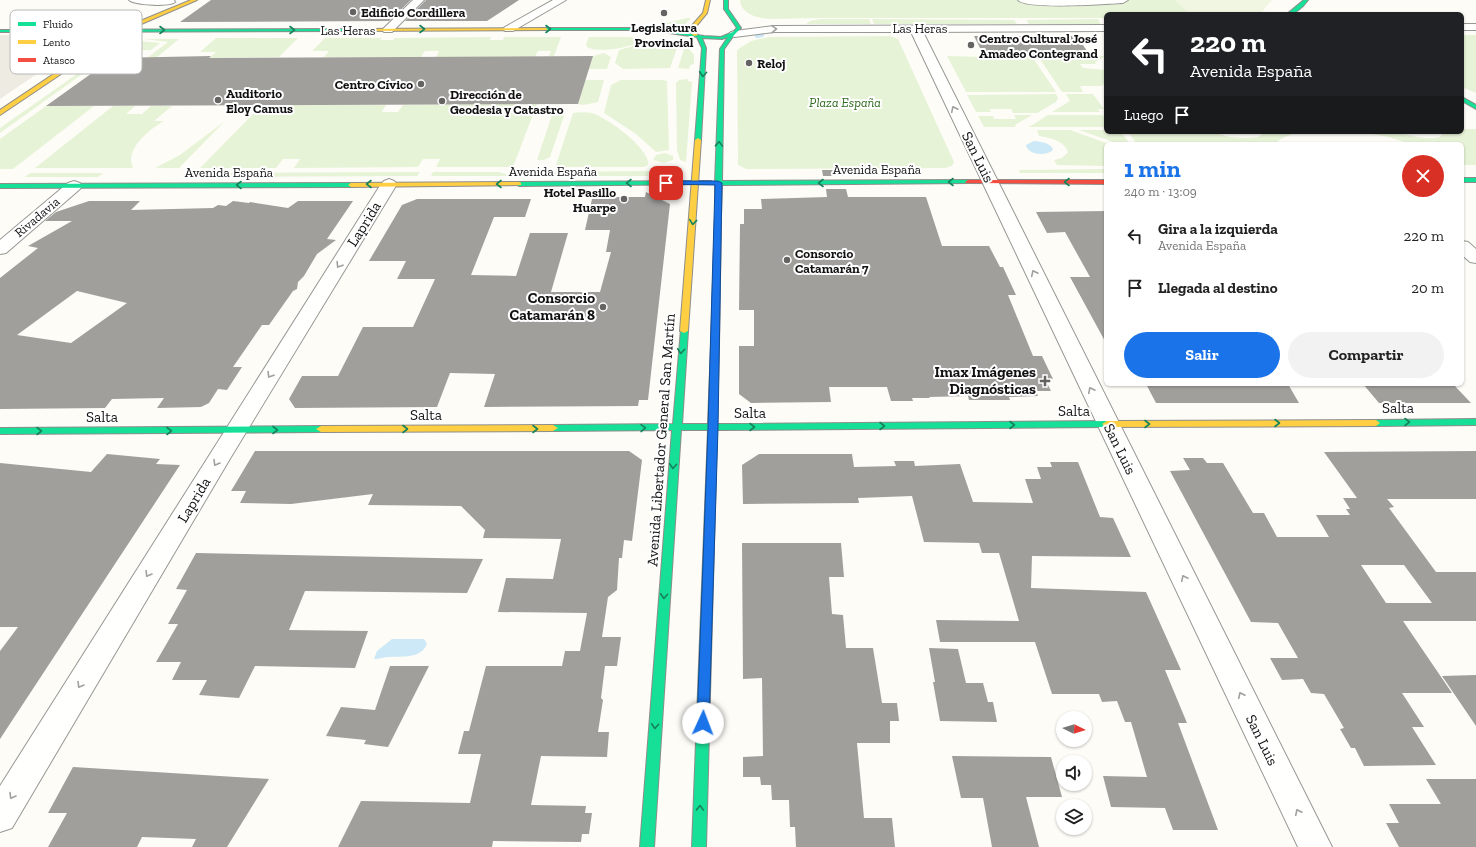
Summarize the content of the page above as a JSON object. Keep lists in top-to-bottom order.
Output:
{
  "streets": {
    "main road": [
      "Las Heras",
      "Avenida España",
      "Salta",
      "Avenida Libertador General San Martín"
    ],
    "street": ["San Luis", "Rivadavia", "Laprida"]
  },
  "crossings": [
    ["Las Heras", "San Luis"],
    ["Las Heras", "Avenida Libertador General San Martín"],
    ["San Luis", "Avenida España"],
    ["San Luis", "Salta"],
    ["Avenida España", "Rivadavia"],
    ["Avenida España", "Laprida"],
    ["Avenida España", "Avenida Libertador General San Martín"],
    ["Laprida", "Salta"],
    ["Salta", "Avenida Libertador General San Martín"]
  ],
  "one_way": [
    "Las Heras",
    "San Luis",
    "Avenida España",
    "Laprida",
    "Salta"
  ],
  "parks": ["Plaza España"],
  "places": {
    "other": [
      "Edificio Cordillera",
      "Legislatura Provincial",
      "Centro Cultural José Amadeo Contegrand",
      "Reloj",
      "Centro Cívico",
      "Auditorio Eloy Camus",
      "Dirección de Geodesia y Catastro",
      "Hotel Pasillo Huarpe",
      "Consorcio Catamarán 7",
      "Consorcio Catamarán 8"
    ],
    "health": ["Imax Imágenes Diagnósticas"]
  },
  "legend": ["Fluido", "Lento", "Atasco"],
  "north": "right",
  "page": {
    "turn": ["220 m", "Avenida España"],
    "then": "Luego",
    "heading": ["1 min", "240 m · 13:09"],
    "list": [
      {
        "name": "Gira a la izquierda",
        "note": "Avenida España",
        "value": "220 m"
      },
      {
        "name": "Llegada al destino",
        "value": "20 m"
      }
    ],
    "buttons": ["Salir", "Compartir"]
  }
}
